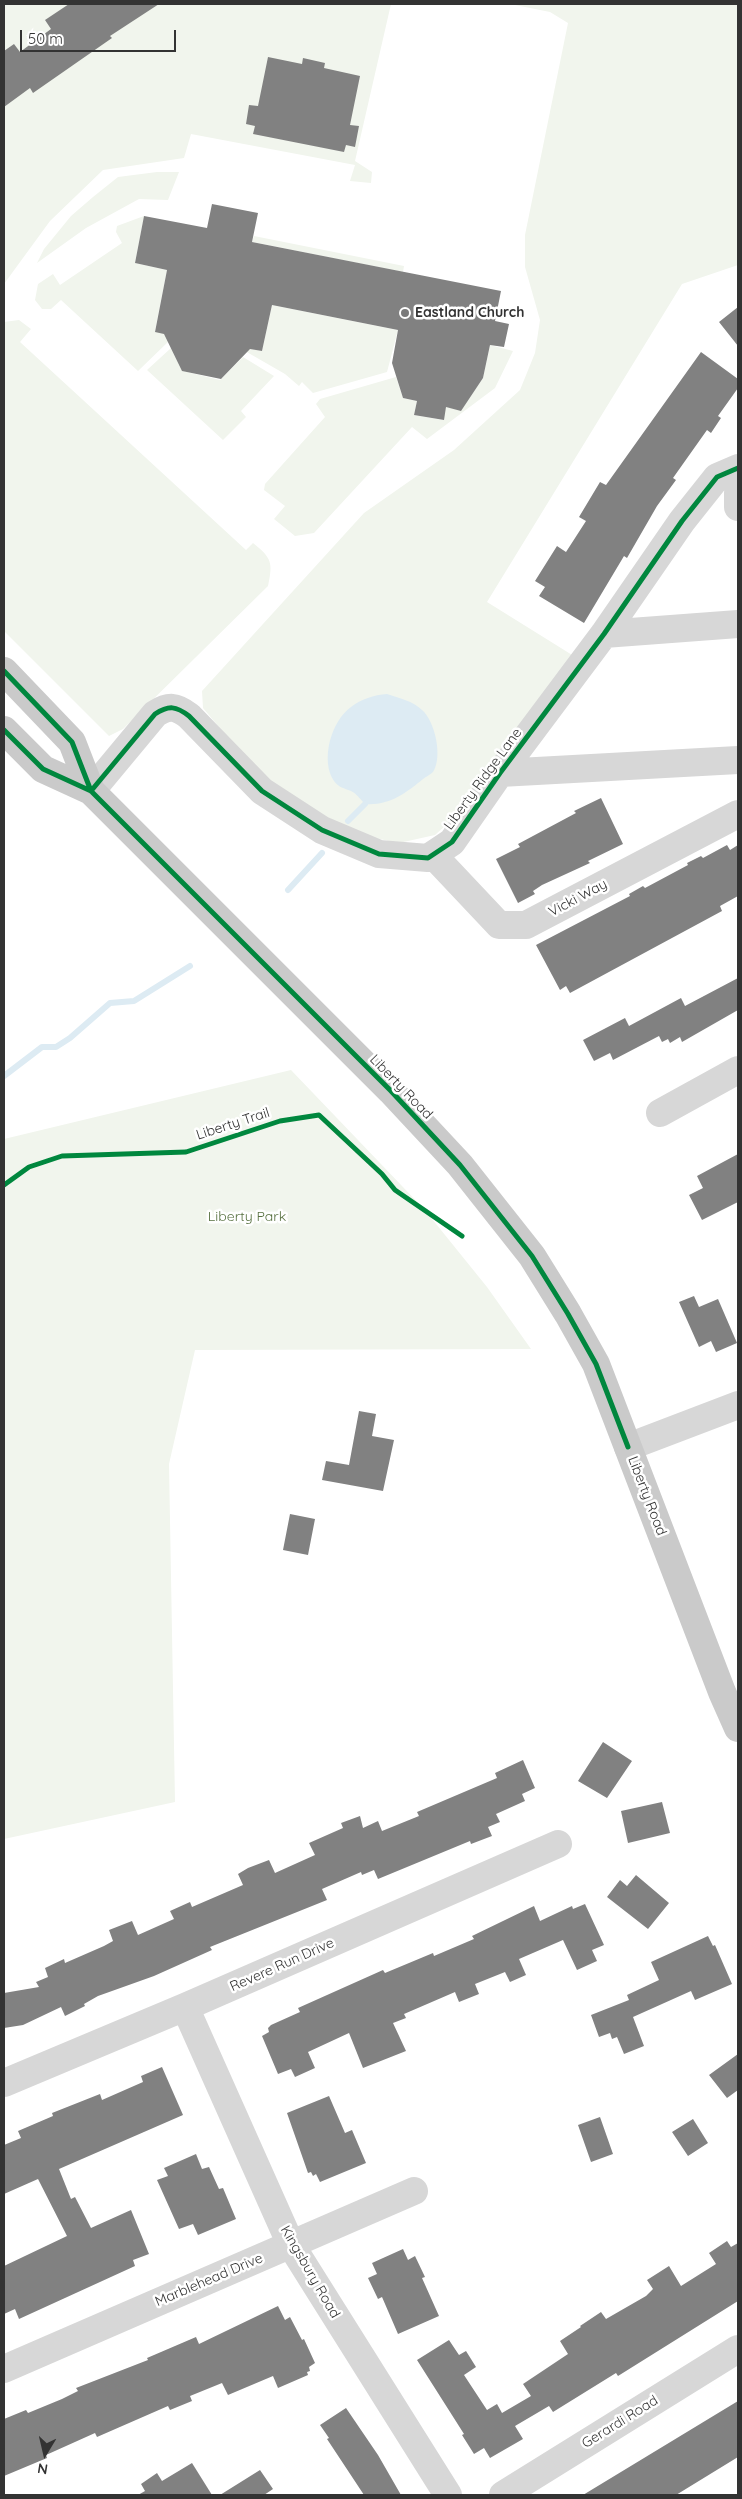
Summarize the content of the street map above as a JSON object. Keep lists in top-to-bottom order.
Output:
{
  "streets": {
    "main road": ["Liberty Road"],
    "street": [
      "Liberty Ridge Lane",
      "Vicki Way",
      "Revere Run Drive",
      "Kingsbury Road",
      "Marblehead Drive",
      "Gerardi Road"
    ],
    "cycle path": ["Liberty Trail"]
  },
  "crossings": [
    ["Liberty Ridge Lane", "Vicki Way"],
    ["Revere Run Drive", "Kingsbury Road"],
    ["Kingsbury Road", "Marblehead Drive"]
  ],
  "parks": ["Liberty Park"],
  "places": ["Eastland Church"],
  "scale_bar": "50 m",
  "north": "bottom"
}
